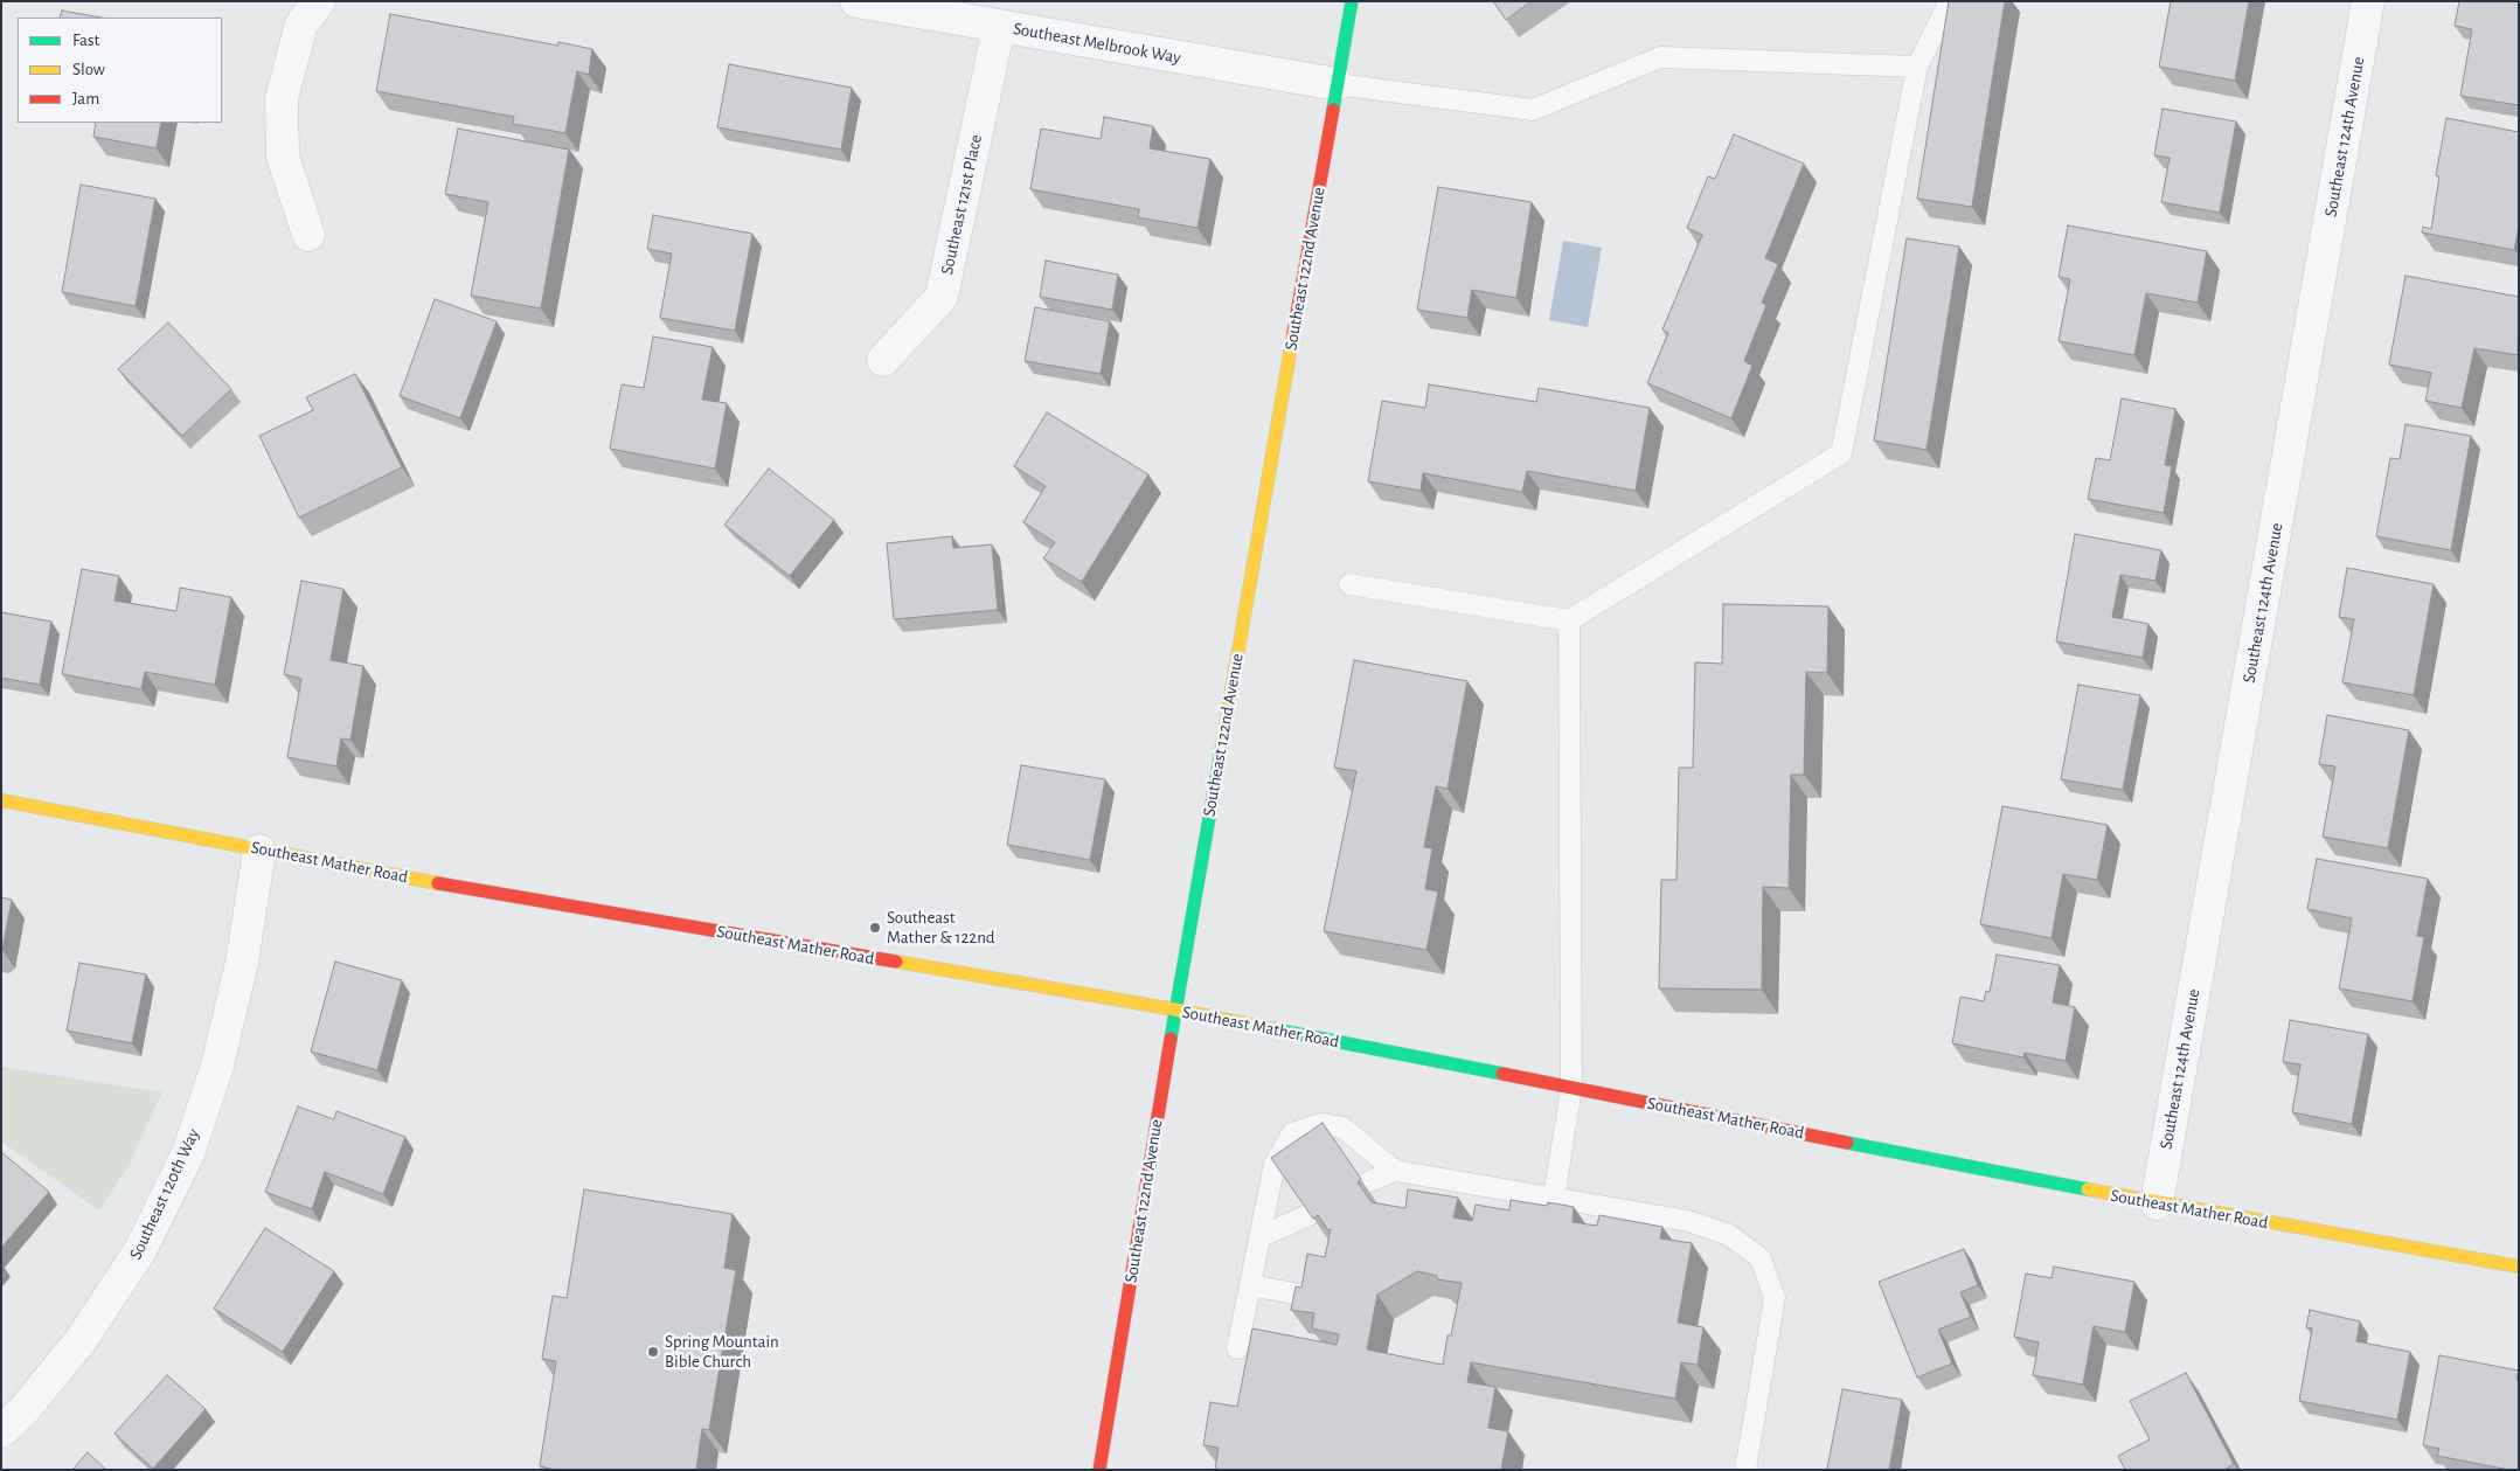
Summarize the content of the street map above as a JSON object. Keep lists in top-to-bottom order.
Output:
{
  "streets": {
    "street": [
      "Southeast Melbrook Way",
      "Southeast 124th Avenue",
      "Southeast 121st Place",
      "Southeast 122nd Avenue",
      "Southeast Mather Road",
      "Southeast 120th Way"
    ]
  },
  "crossings": [
    ["Southeast Melbrook Way", "Southeast 121st Place"],
    ["Southeast Melbrook Way", "Southeast 122nd Avenue"],
    ["Southeast 124th Avenue", "Southeast Mather Road"],
    ["Southeast 122nd Avenue", "Southeast Mather Road"],
    ["Southeast Mather Road", "Southeast 120th Way"]
  ],
  "places": ["Southeast Mather & 122nd", "Spring Mountain Bible Church"],
  "legend": ["Fast", "Slow", "Jam"]
}
